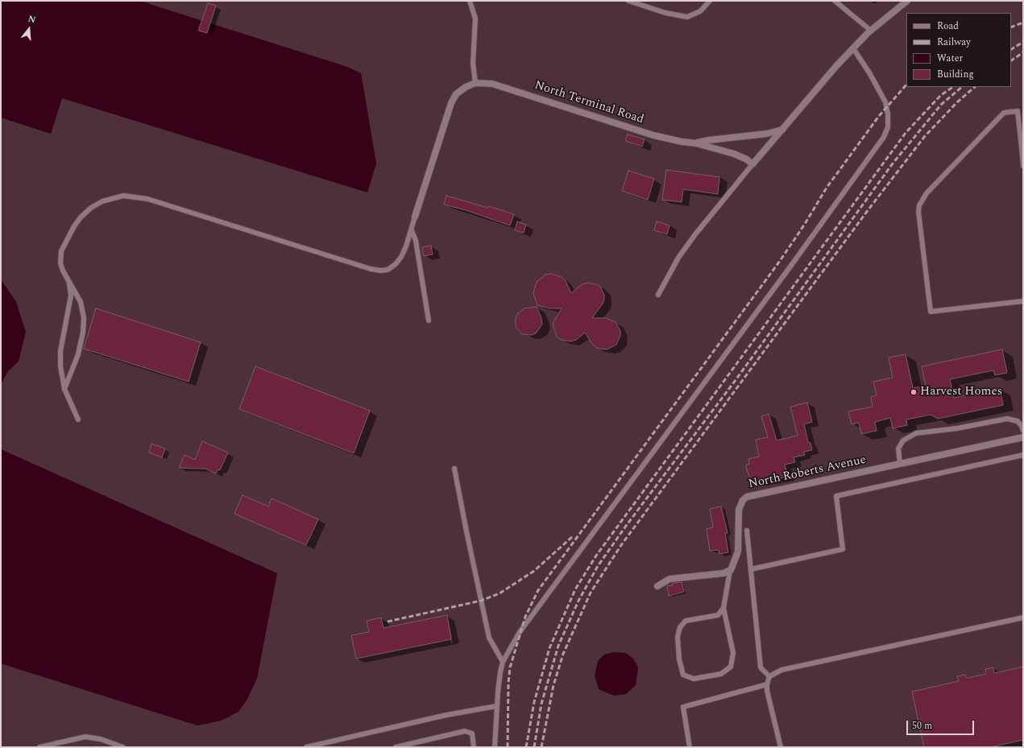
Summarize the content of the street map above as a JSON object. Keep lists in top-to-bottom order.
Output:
{
  "streets": {
    "street": ["North Terminal Road", "North Roberts Avenue"]
  },
  "places": ["Harvest Homes"],
  "legend": [
    "Road",
    "Railway",
    "Water",
    "Building"
  ],
  "scale_bar": "50 m",
  "north": "top"
}
